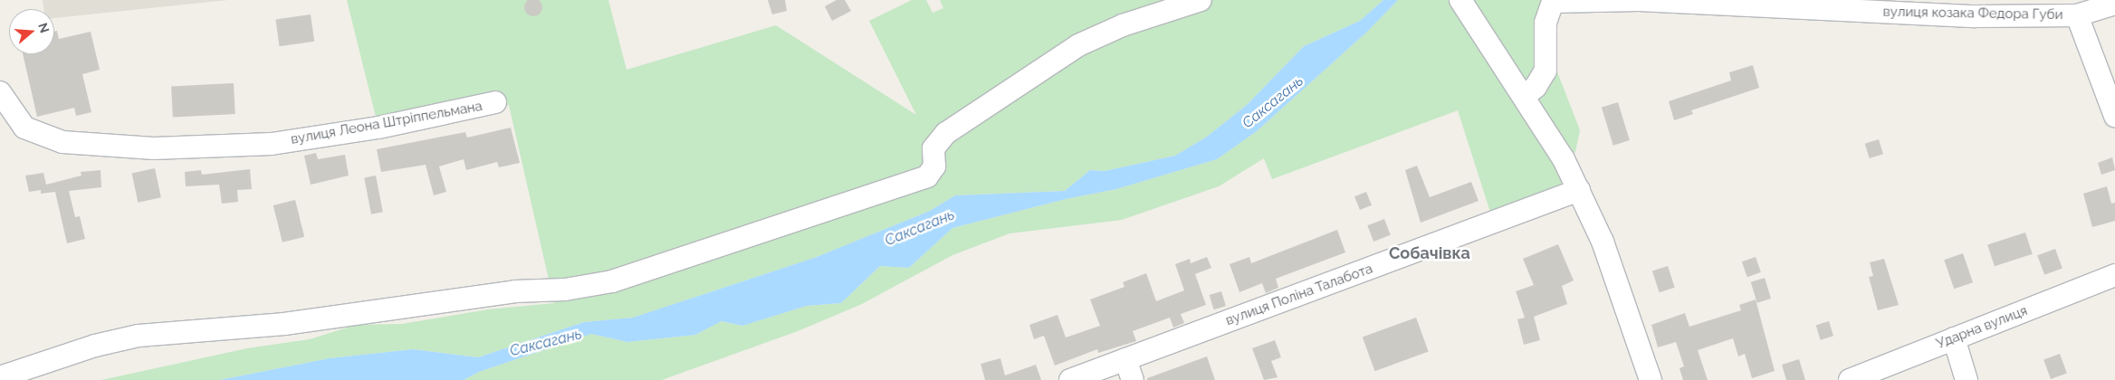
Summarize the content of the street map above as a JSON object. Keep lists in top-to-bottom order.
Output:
{
  "streets": {
    "street": [
      "вулиця козака Федора Губи",
      "вулиця Леона Штріппельмана",
      "вулиця Поліна Талабота",
      "Ударна вулиця"
    ]
  },
  "districts": ["Собачівка"],
  "water": ["Саксагань"],
  "north": "right"
}
